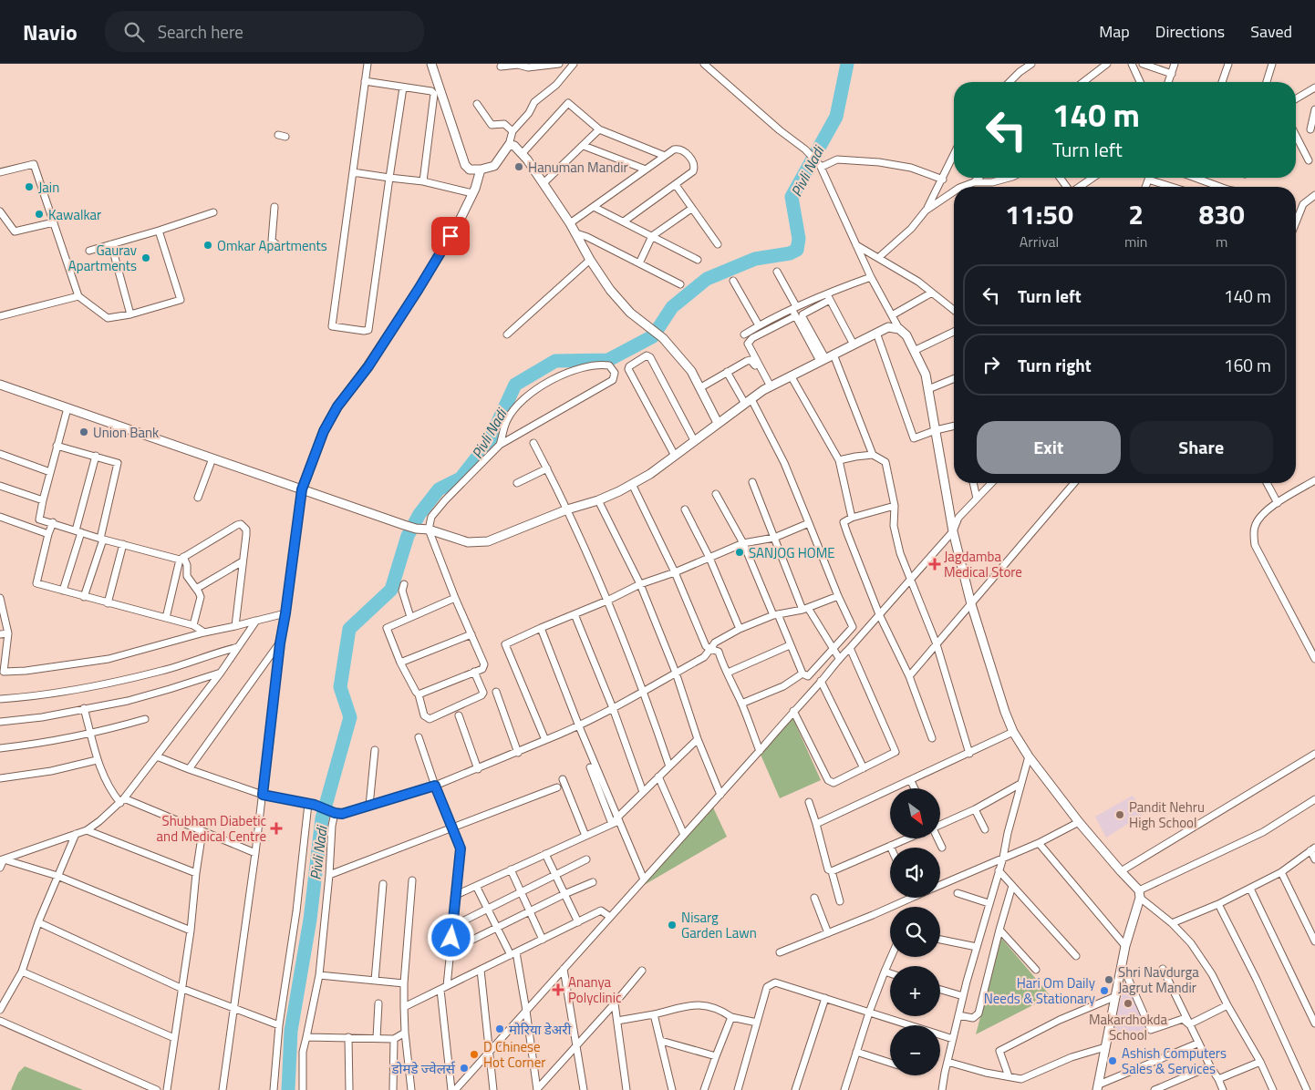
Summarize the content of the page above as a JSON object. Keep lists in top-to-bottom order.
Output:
{
  "water": ["Pivli Nadi"],
  "places": {
    "other": [
      "Hanuman Mandir",
      "Jain",
      "Kawalkar",
      "Omkar Apartments",
      "Gaurav Apartments",
      "Union Bank",
      "SANJOG HOME",
      "Pandit Nehru High School",
      "Nisarg Garden Lawn",
      "Shri Navdurga Jagrut Mandir",
      "Hari Om Daily Needs & Stationary",
      "Makardhokda School",
      "मोरिया डेअरी",
      "D Chinese Hot Corner",
      "Ashish Computers Sales & Services",
      "डोमडे ज्वेलर्स"
    ],
    "health": ["Jagdamba Medical Store", "Shubham Diabetic and Medical Centre", "Ananya Polyclinic"]
  },
  "north": "bottom right",
  "page": {
    "header": "Navio",
    "search": "Search here",
    "nav": ["Map", "Directions", "Saved"],
    "turn": ["140 m", "Turn left"],
    "eta": [
      "11:50",
      "Arrival",
      "2",
      "min",
      "830",
      "m"
    ],
    "list": [
      {
        "name": "Turn left",
        "value": "140 m"
      },
      {
        "name": "Turn right",
        "value": "160 m"
      }
    ],
    "buttons": ["Exit", "Share"],
    "map_buttons": ["+", "−"]
  }
}
